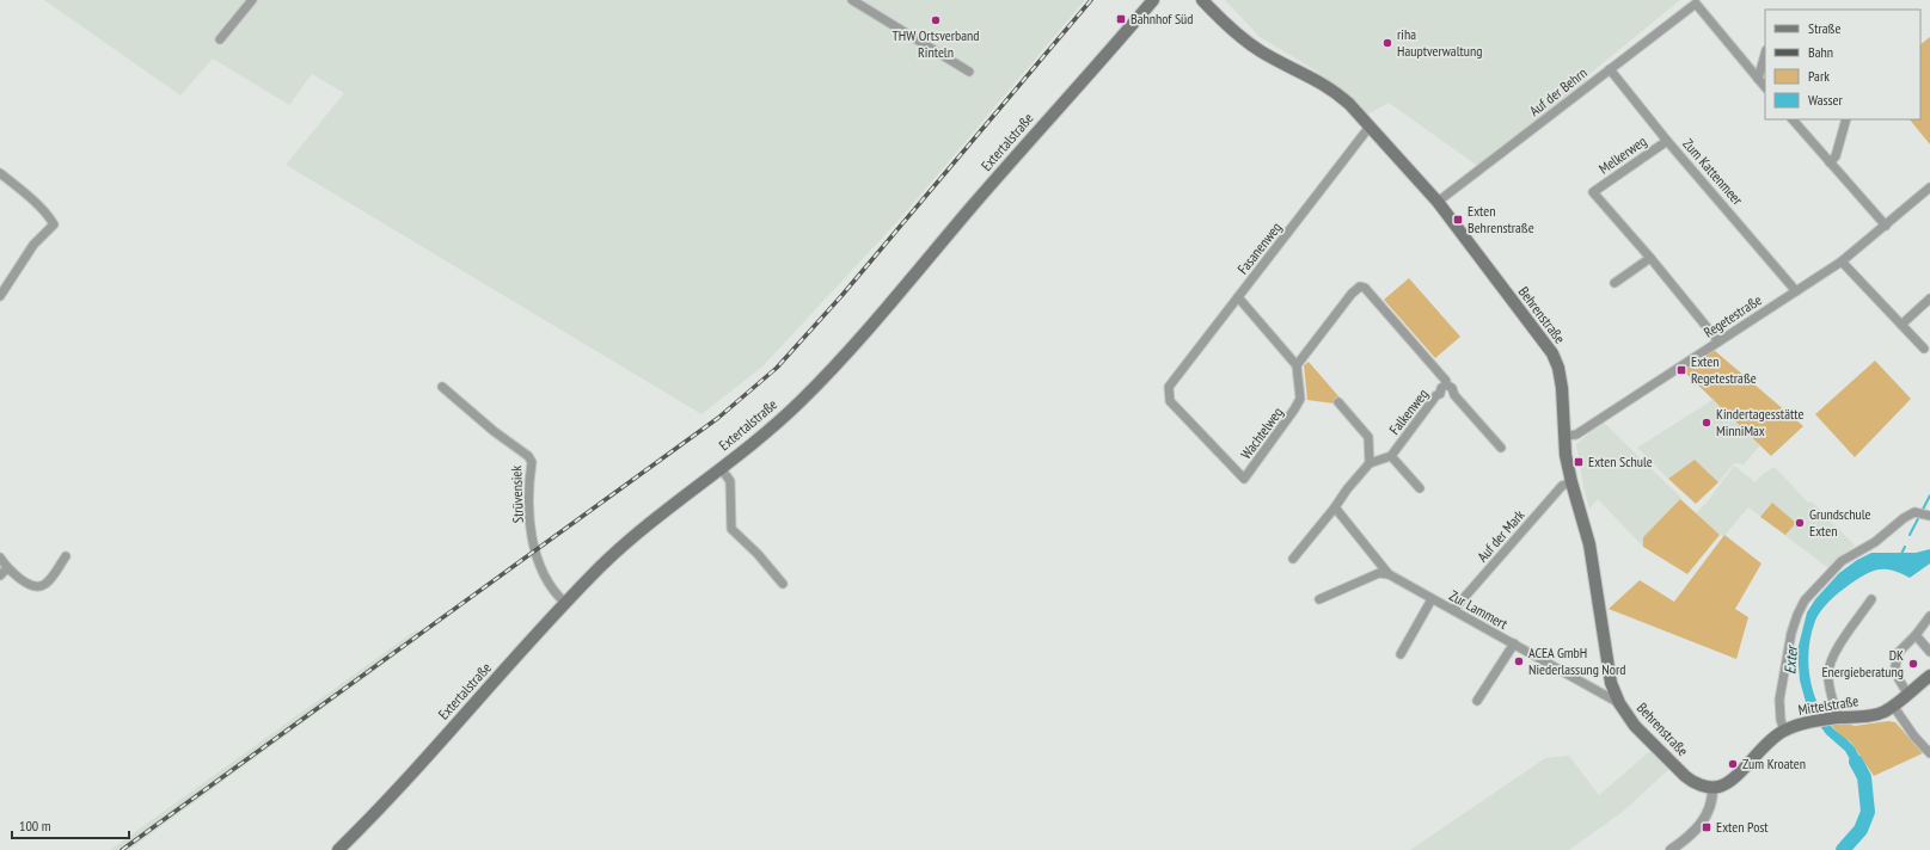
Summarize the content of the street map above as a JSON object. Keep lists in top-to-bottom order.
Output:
{
  "streets": {
    "main road": ["Extertalstraße", "Behrenstraße", "Mittelstraße"],
    "street": [
      "Auf der Behrn",
      "Melkerweg",
      "Zum Kattenmeer",
      "Fasanenweg",
      "Regetestraße",
      "Falkenweg",
      "Wachtelweg",
      "Strüvensiek",
      "Auf der Mark",
      "Zur Lammert"
    ]
  },
  "crossings": [
    ["Auf der Behrn", "Zum Kattenmeer"],
    ["Auf der Behrn", "Behrenstraße"],
    ["Extertalstraße", "Strüvensiek"],
    ["Melkerweg", "Zum Kattenmeer"],
    ["Melkerweg", "Regetestraße"],
    ["Zum Kattenmeer", "Regetestraße"],
    ["Fasanenweg", "Behrenstraße"],
    ["Fasanenweg", "Wachtelweg"],
    ["Behrenstraße", "Regetestraße"],
    ["Behrenstraße", "Auf der Mark"],
    ["Behrenstraße", "Zur Lammert"],
    ["Behrenstraße", "Mittelstraße"],
    ["Falkenweg", "Wachtelweg"],
    ["Auf der Mark", "Zur Lammert"]
  ],
  "water": ["Exter"],
  "places": {
    "transit": [
      "Bahnhof Süd",
      "Exten Behrenstraße",
      "Exten Regetestraße",
      "Exten Schule",
      "Exten Post"
    ],
    "other": [
      "THW Ortsverband Rinteln",
      "riha Hauptverwaltung",
      "Kindertagesstätte MinniMax",
      "Grundschule Exten",
      "ACEA GmbH Niederlassung Nord",
      "DK Energieberatung",
      "Zum Kroaten"
    ]
  },
  "legend": [
    "Straße",
    "Bahn",
    "Park",
    "Wasser"
  ],
  "scale_bar": "100 m"
}
